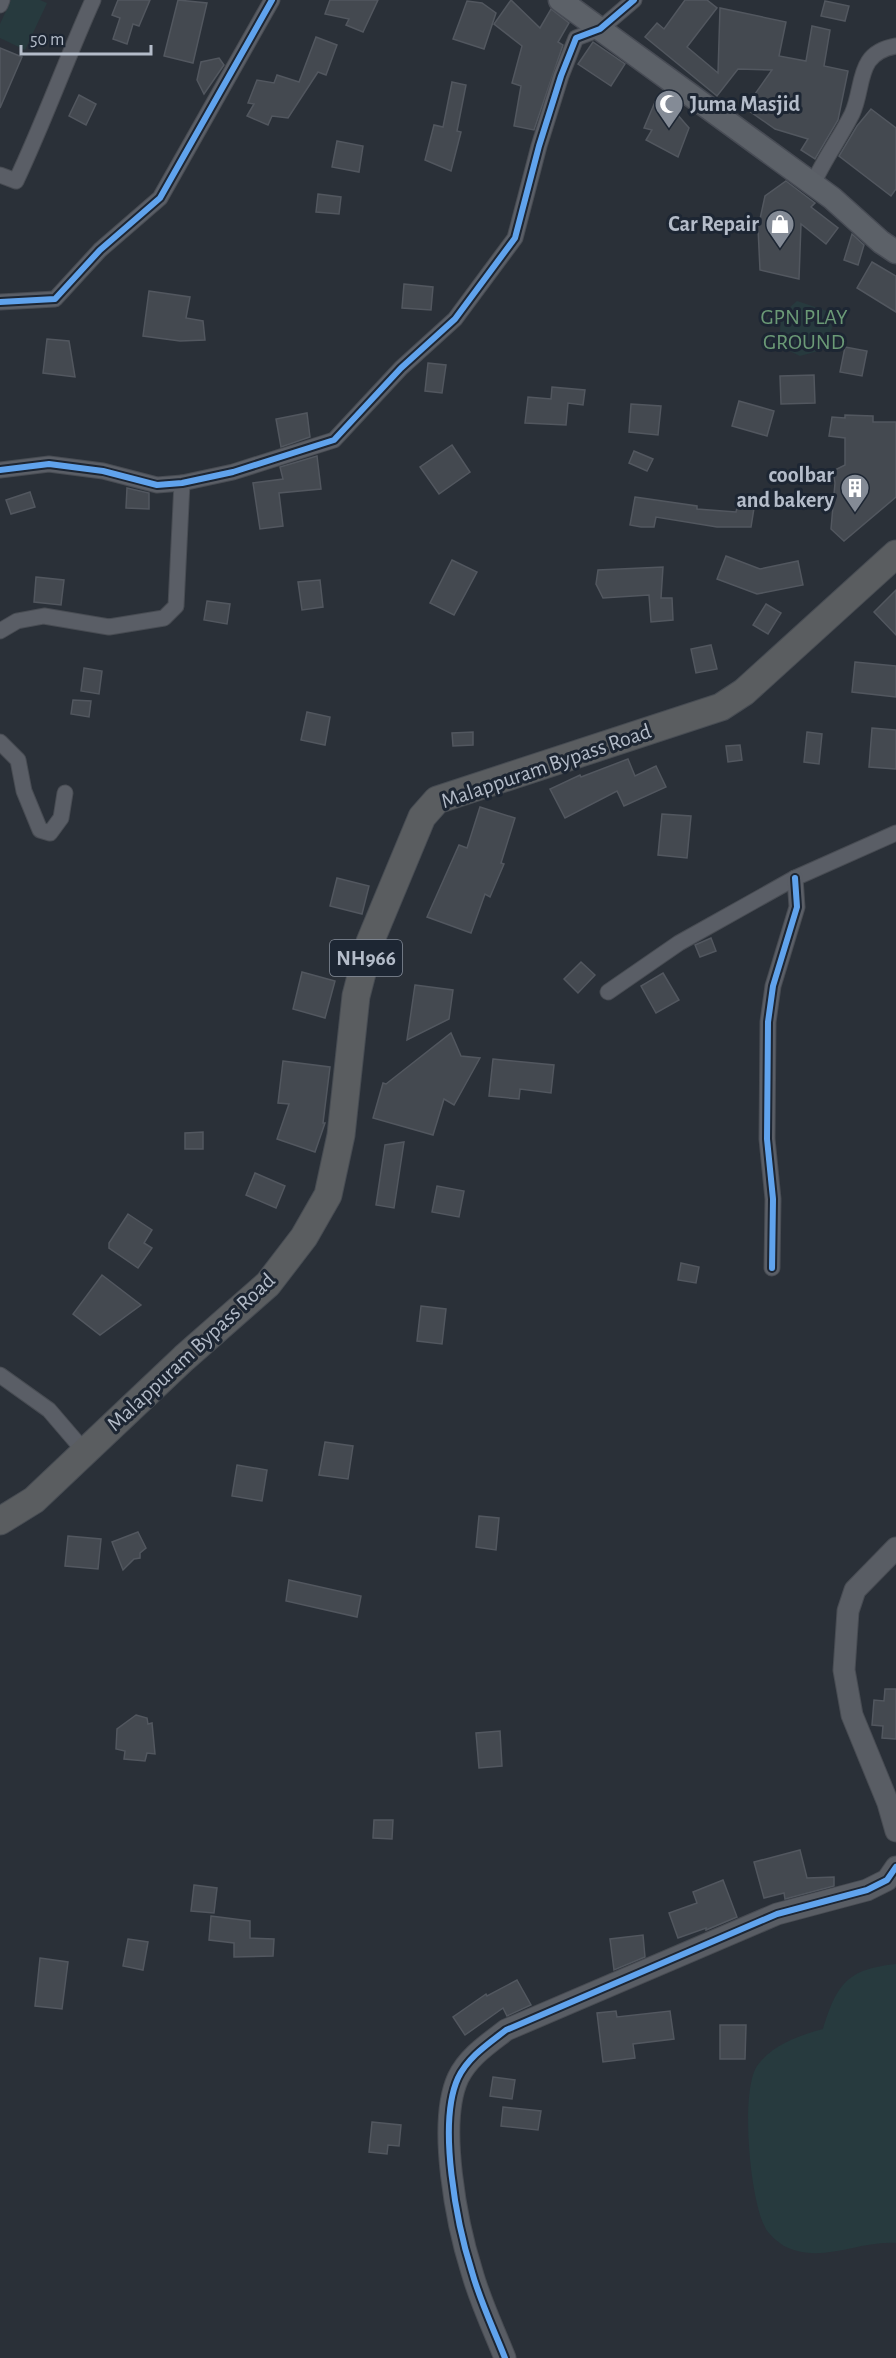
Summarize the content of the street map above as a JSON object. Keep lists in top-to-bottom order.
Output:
{
  "streets": {
    "highway": ["Malappuram Bypass Road", "NH966"]
  },
  "parks": ["GPN PLAY GROUND"],
  "places": {
    "mosque": ["Juma Masjid"],
    "shop": ["Car Repair"],
    "building": ["coolbar and bakery"]
  },
  "scale_bar": "50 m"
}
